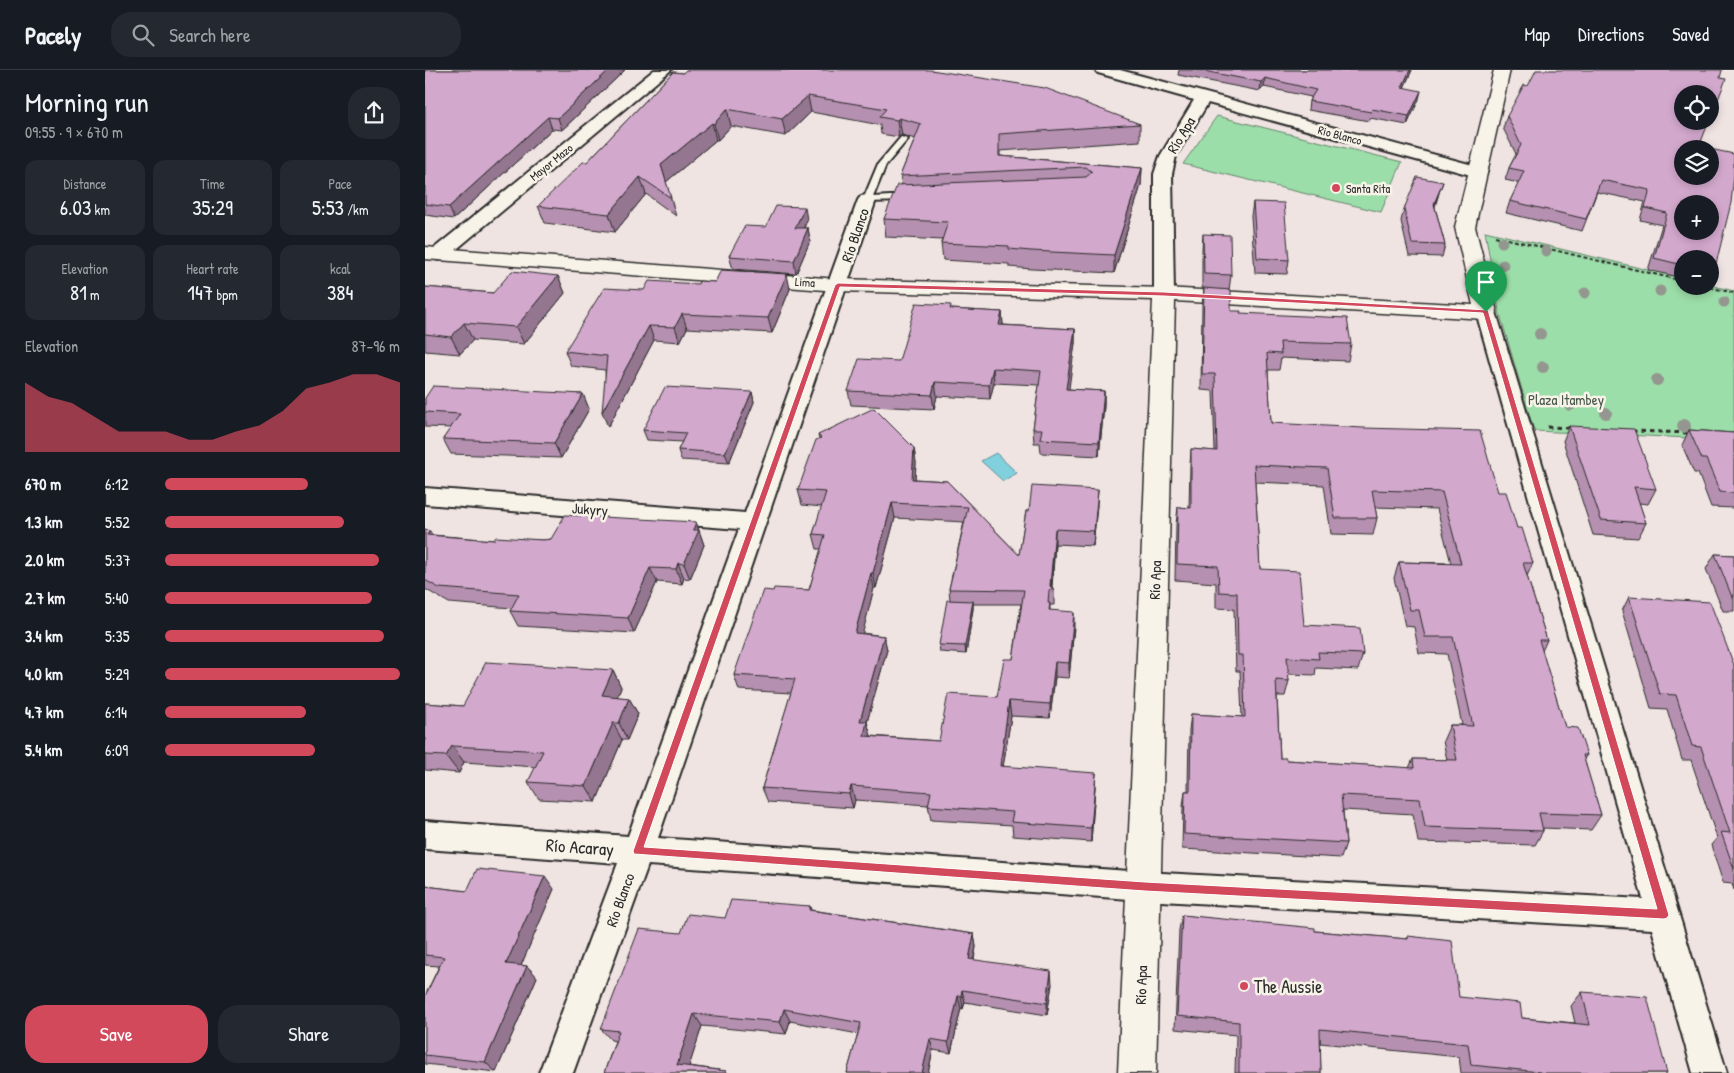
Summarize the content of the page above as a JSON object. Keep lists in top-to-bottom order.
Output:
{
  "streets": {
    "street": [
      "Río Apa",
      "Rio Blanco",
      "Mayor Mazo",
      "Río Blanco",
      "Lima",
      "Jukyry",
      "Río Acaray"
    ]
  },
  "crossings": [
    ["Río Apa", "Rio Blanco"],
    ["Río Apa", "Lima"],
    ["Río Apa", "Río Acaray"],
    ["Mayor Mazo", "Lima"],
    ["Río Blanco", "Lima"],
    ["Río Blanco", "Jukyry"],
    ["Río Blanco", "Río Acaray"]
  ],
  "parks": ["Plaza Itambey"],
  "places": ["Santa Rita", "The Aussie"],
  "page": {
    "header": "Pacely",
    "search": "Search here",
    "nav": ["Map", "Directions", "Saved"],
    "heading": ["Morning run", "09:55 · 9 × 670 m"],
    "map_buttons": ["+", "−"],
    "stats": [
      ["Distance", "6.03 km"],
      ["Time", "35:29"],
      ["Pace", "5:53 /km"],
      ["Elevation", "81 m"],
      ["Heart rate", "147 bpm"],
      ["kcal", "384"]
    ],
    "chart": ["Elevation", "87–96 m"],
    "list": [
      {
        "name": "670 m",
        "note": "6:12"
      },
      {
        "name": "1.3 km",
        "note": "5:52"
      },
      {
        "name": "2.0 km",
        "note": "5:37"
      },
      {
        "name": "2.7 km",
        "note": "5:40"
      },
      {
        "name": "3.4 km",
        "note": "5:35"
      },
      {
        "name": "4.0 km",
        "note": "5:29"
      },
      {
        "name": "4.7 km",
        "note": "6:14"
      },
      {
        "name": "5.4 km",
        "note": "6:09"
      }
    ],
    "buttons": ["Save", "Share"]
  }
}
